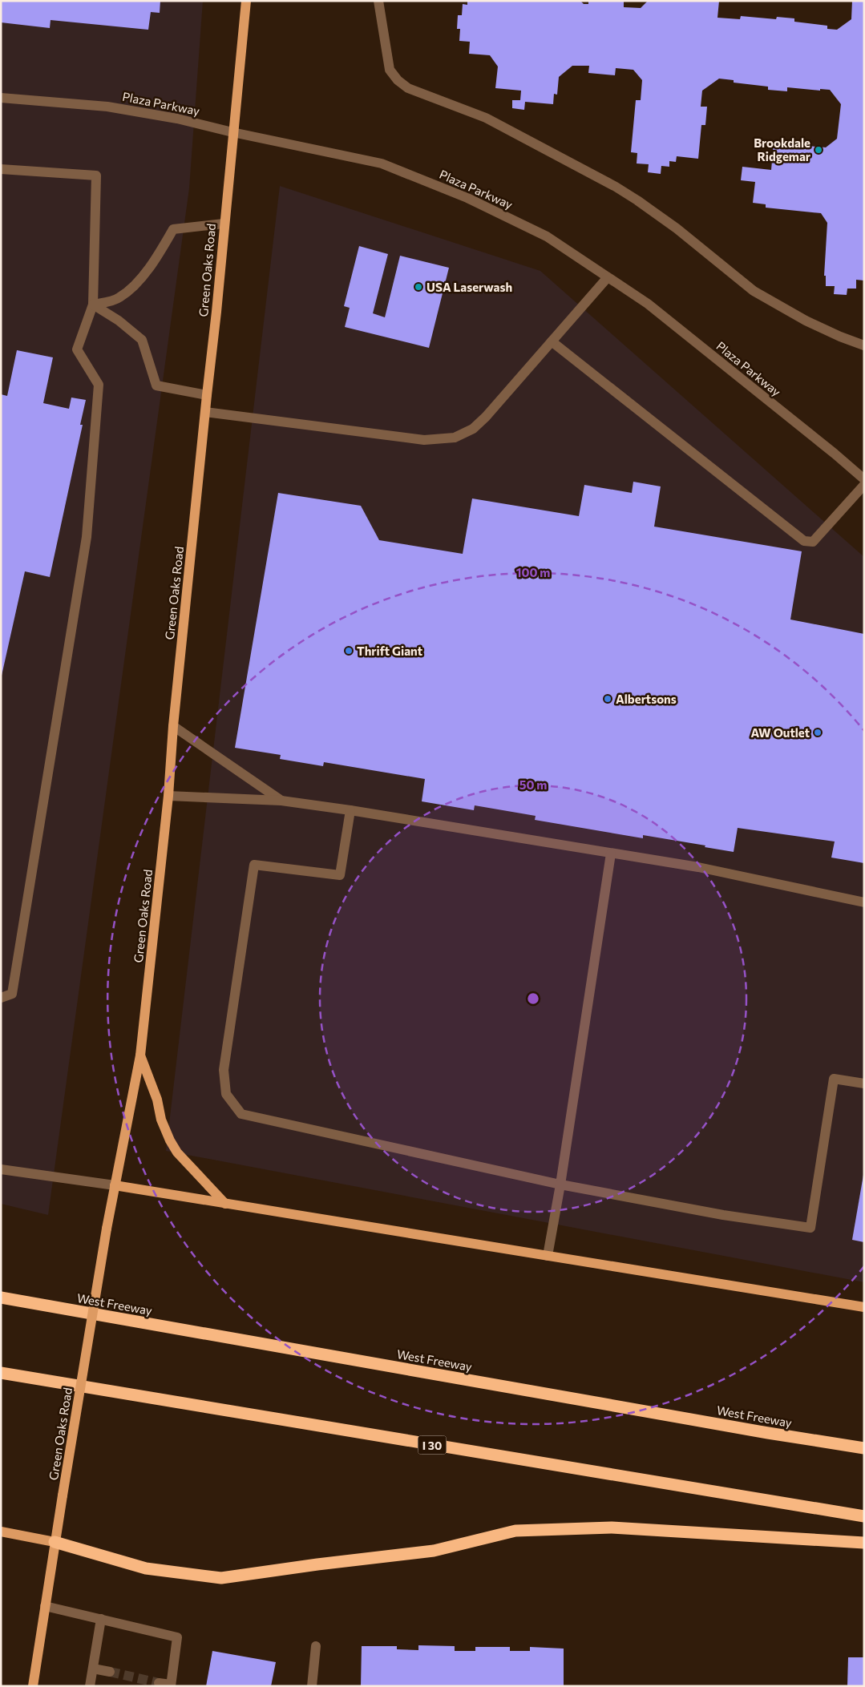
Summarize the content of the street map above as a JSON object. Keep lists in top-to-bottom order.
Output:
{
  "streets": {
    "highway": ["West Freeway", "I 30"],
    "main road": ["Green Oaks Road"],
    "street": ["Plaza Parkway"]
  },
  "crossings": [
    ["Plaza Parkway", "Green Oaks Road"]
  ],
  "places": [
    "Brookdale Ridgemar",
    "USA Laserwash",
    "Thrift Giant",
    "Albertsons",
    "AW Outlet"
  ],
  "rings": ["100 m", "50 m"]
}
